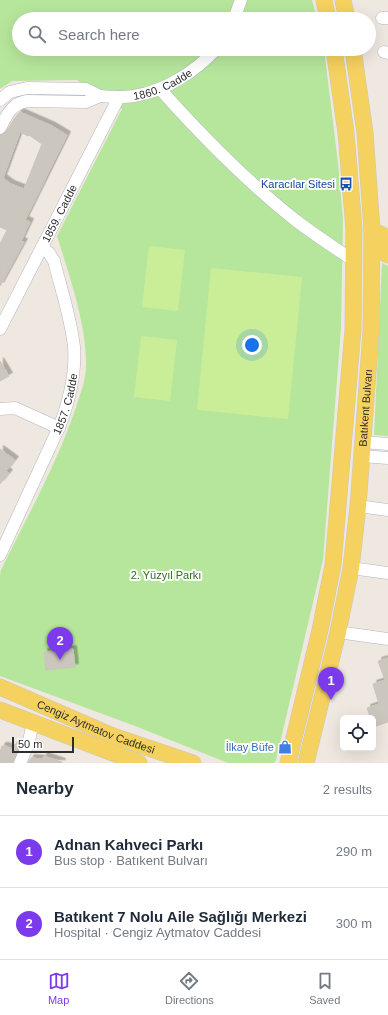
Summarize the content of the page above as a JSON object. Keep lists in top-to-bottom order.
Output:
{
  "streets": {
    "main road": ["Batıkent Bulvarı", "Cengiz Aytmatov Caddesi"],
    "street": ["1860. Cadde", "1859. Cadde", "1857. Cadde"]
  },
  "crossings": [
    ["1860. Cadde", "1859. Cadde"],
    ["1859. Cadde", "1857. Cadde"]
  ],
  "parks": ["2. Yüzyıl Parkı"],
  "places": {
    "bus stop": ["Karacılar Sitesi"],
    "shop": ["İlkay Büfe"]
  },
  "scale_bar": "50 m",
  "page": {
    "search": "Search here",
    "pins": ["2", "1"],
    "scale": "50 m",
    "heading": ["Nearby", "2 results"],
    "list": [
      {
        "mark": "1",
        "name": "Adnan Kahveci Parkı",
        "note": "Bus stop · Batıkent Bulvarı",
        "value": "290 m"
      },
      {
        "mark": "2",
        "name": "Batıkent 7 Nolu Aile Sağlığı Merkezi",
        "note": "Hospital · Cengiz Aytmatov Caddesi",
        "value": "300 m"
      }
    ],
    "nav": ["Map", "Directions", "Saved"]
  }
}
